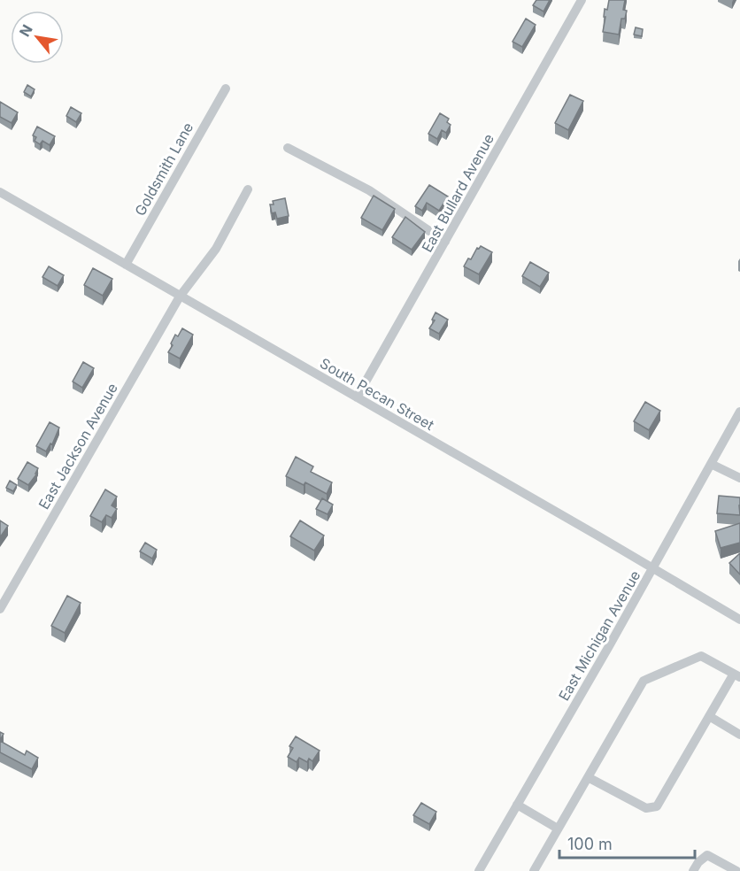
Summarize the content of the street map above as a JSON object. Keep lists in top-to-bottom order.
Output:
{
  "streets": {
    "street": [
      "Goldsmith Lane",
      "East Bullard Avenue",
      "South Pecan Street",
      "East Jackson Avenue",
      "East Michigan Avenue"
    ]
  },
  "crossings": [
    ["Goldsmith Lane", "South Pecan Street"],
    ["East Bullard Avenue", "South Pecan Street"],
    ["South Pecan Street", "East Jackson Avenue"],
    ["South Pecan Street", "East Michigan Avenue"]
  ],
  "scale_bar": "100 m",
  "north": "top left"
}
